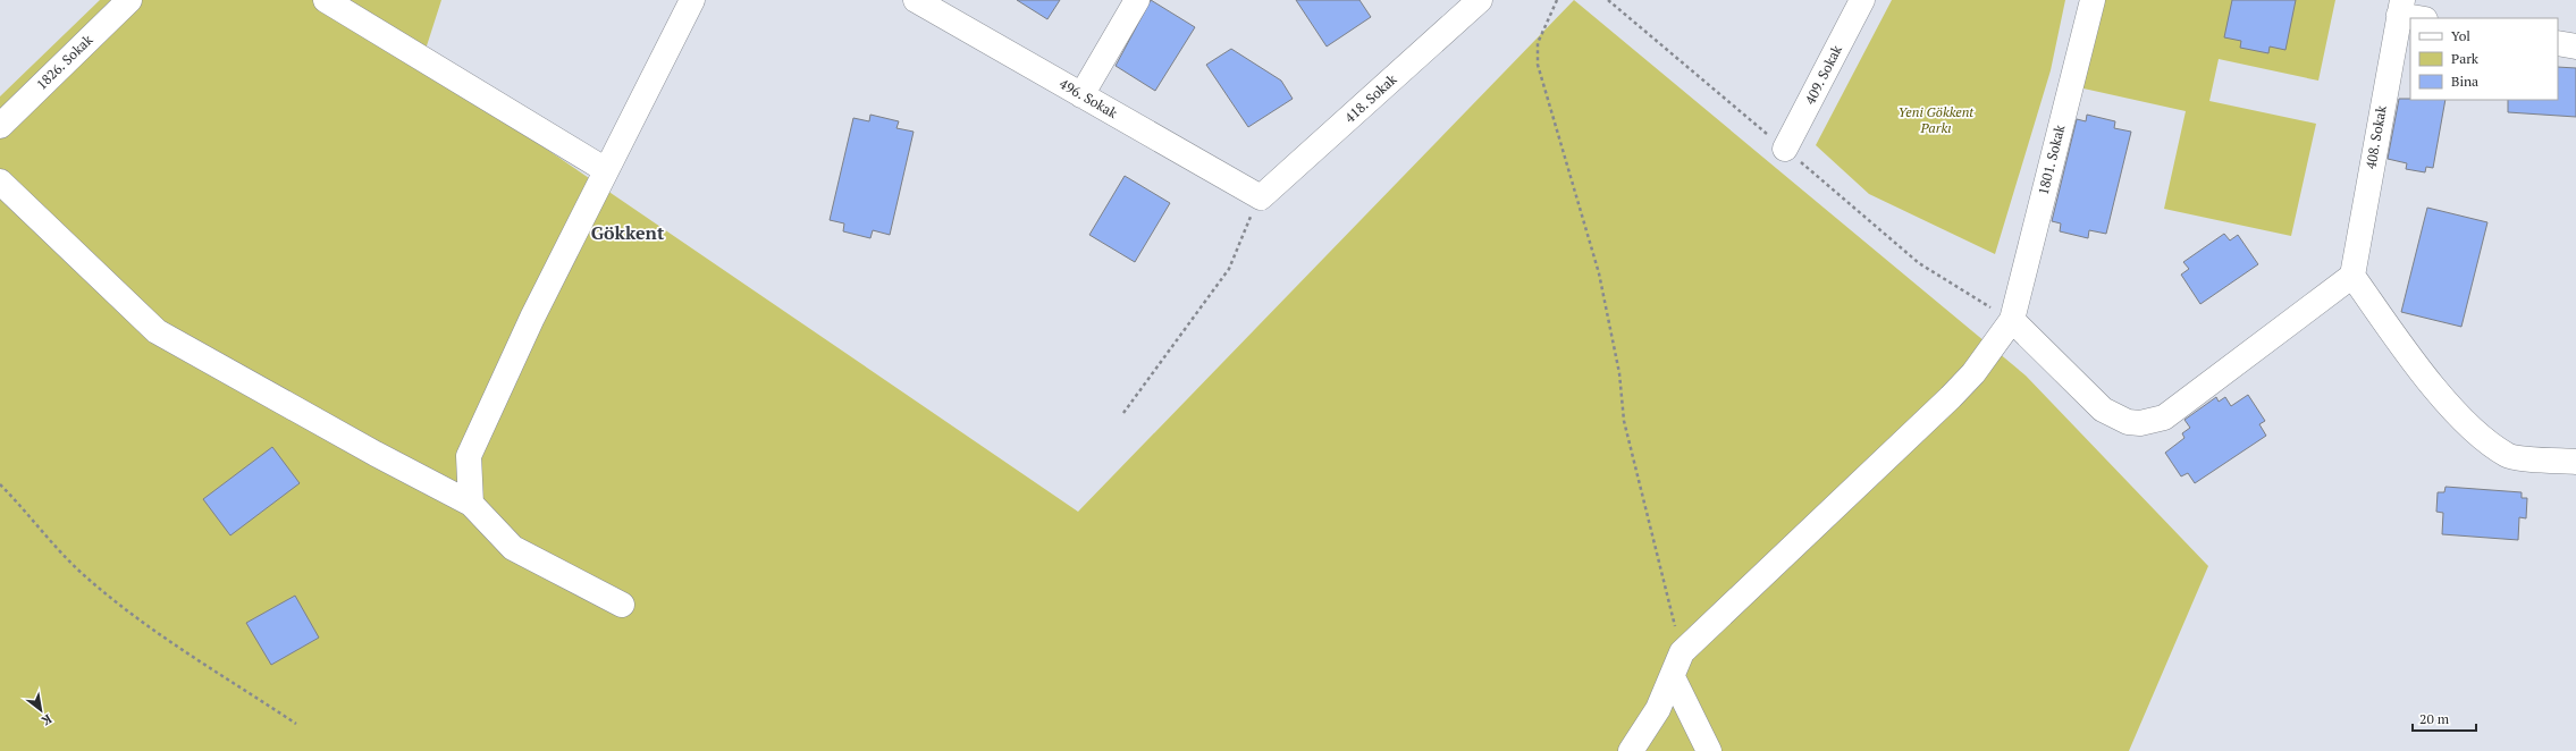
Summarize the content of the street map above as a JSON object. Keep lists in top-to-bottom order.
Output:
{
  "streets": {
    "street": [
      "1826. Sokak",
      "409. Sokak",
      "496. Sokak",
      "418. Sokak",
      "408. Sokak",
      "1801. Sokak"
    ]
  },
  "crossings": [
    ["496. Sokak", "418. Sokak"]
  ],
  "districts": ["Gökkent"],
  "parks": ["Yeni Gökkent Parkı"],
  "legend": ["Yol", "Park", "Bina"],
  "scale_bar": "20 m",
  "north": "bottom right"
}
